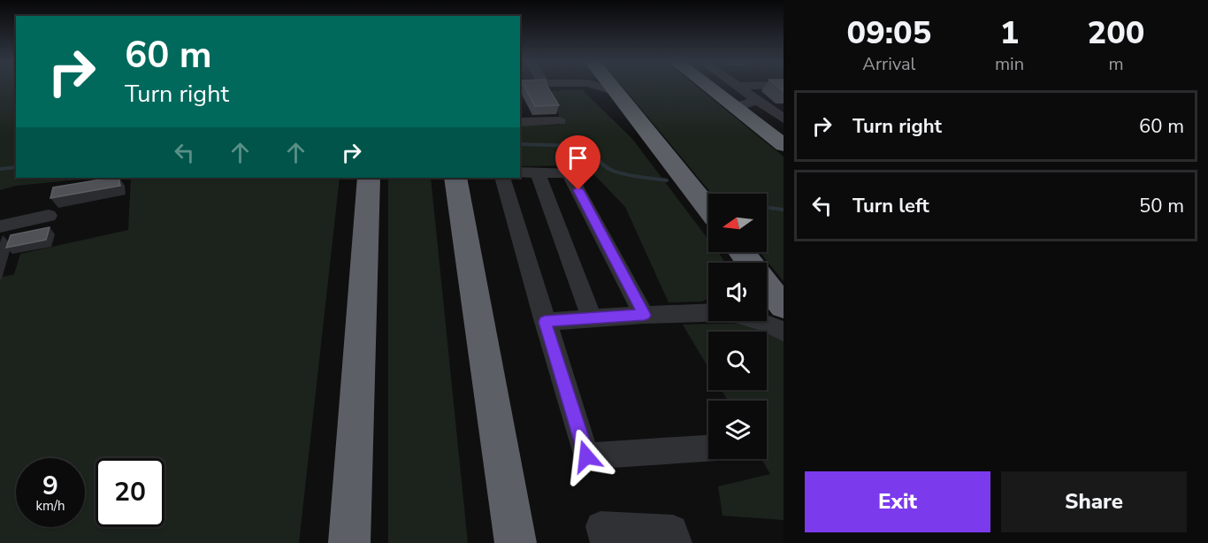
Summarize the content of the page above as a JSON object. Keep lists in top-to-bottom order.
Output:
{
  "north": "left",
  "page": {
    "eta": [
      "09:05",
      "Arrival",
      "1",
      "min",
      "200",
      "m"
    ],
    "turn": ["60 m", "Turn right"],
    "list": [
      {
        "name": "Turn right",
        "value": "60 m"
      },
      {
        "name": "Turn left",
        "value": "50 m"
      }
    ],
    "speed": "9 km/h",
    "limit": "20",
    "buttons": ["Exit", "Share"]
  }
}
